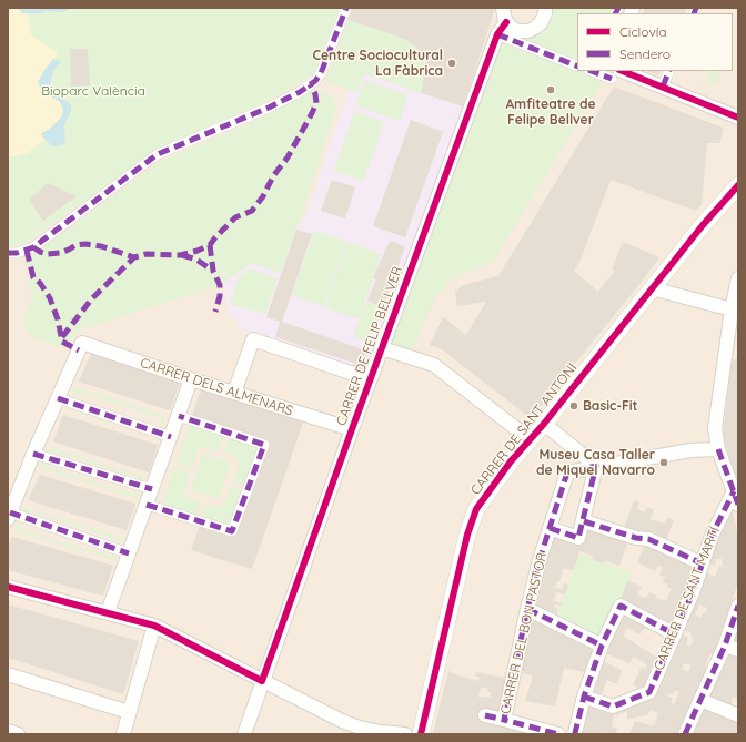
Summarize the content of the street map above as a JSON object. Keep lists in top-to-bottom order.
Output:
{
  "streets": {
    "street": [
      "CARRER DE FELIP BELLVER",
      "CARRER DELS ALMENARS",
      "CARRER DE SANT ANTONI",
      "CARRER DE SANT MARTÍ",
      "CARRER DEL BON PASTOR"
    ]
  },
  "crossings": [
    ["CARRER DE FELIP BELLVER", "CARRER DELS ALMENARS"]
  ],
  "parks": ["Bioparc València"],
  "places": [
    "Centre Sociocultural La Fàbrica",
    "Amfiteatre de Felipe Bellver",
    "Basic-Fit",
    "Museu Casa Taller de Miquel Navarro"
  ],
  "legend": ["Ciclovía", "Sendero"]
}
